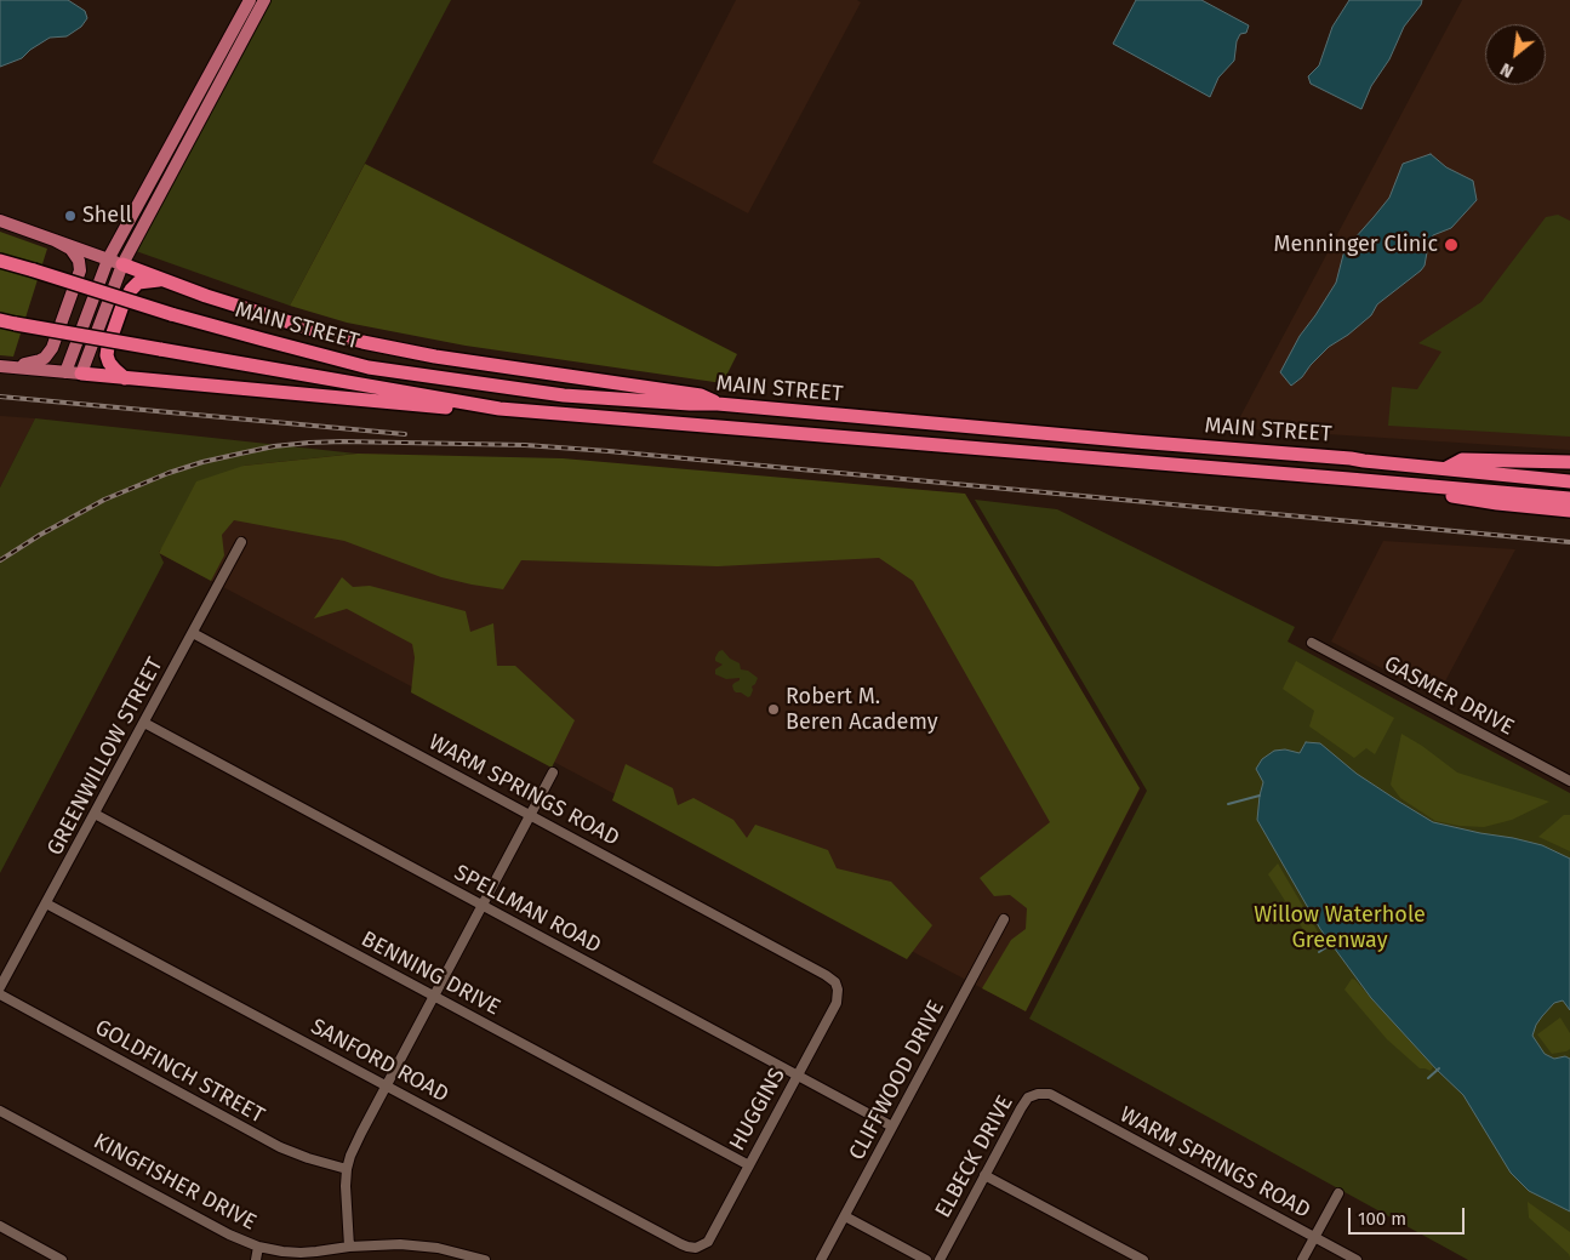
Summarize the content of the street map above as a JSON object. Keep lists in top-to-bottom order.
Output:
{
  "streets": {
    "highway": ["MAIN STREET"],
    "street": [
      "GASMER DRIVE",
      "GREENWILLOW STREET",
      "WARM SPRINGS ROAD",
      "SPELLMAN ROAD",
      "BENNING DRIVE",
      "SANFORD ROAD",
      "GOLDFINCH STREET",
      "CLIFFWOOD DRIVE",
      "HUGGINS",
      "ELBECK DRIVE",
      "KINGFISHER DRIVE"
    ]
  },
  "crossings": [
    ["GREENWILLOW STREET", "WARM SPRINGS ROAD"],
    ["GREENWILLOW STREET", "SPELLMAN ROAD"],
    ["GREENWILLOW STREET", "BENNING DRIVE"],
    ["GREENWILLOW STREET", "SANFORD ROAD"],
    ["WARM SPRINGS ROAD", "HUGGINS"],
    ["WARM SPRINGS ROAD", "ELBECK DRIVE"],
    ["SPELLMAN ROAD", "CLIFFWOOD DRIVE"],
    ["SPELLMAN ROAD", "HUGGINS"],
    ["BENNING DRIVE", "HUGGINS"],
    ["SANFORD ROAD", "HUGGINS"]
  ],
  "parks": ["Willow Waterhole Greenway"],
  "places": ["Shell", "Menninger Clinic", "Robert M. Beren Academy"],
  "scale_bar": "100 m",
  "north": "bottom left"
}
